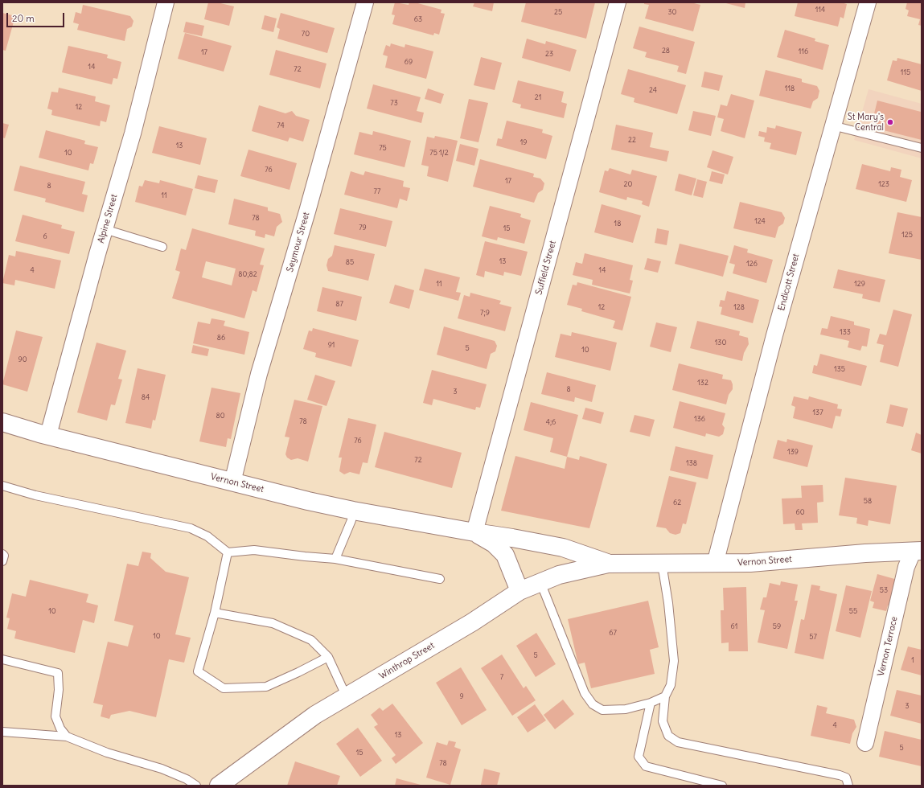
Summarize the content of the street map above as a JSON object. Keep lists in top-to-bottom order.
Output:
{
  "streets": {
    "main road": ["Vernon Street", "Winthrop Street"],
    "street": [
      "Alpine Street",
      "Seymour Street",
      "Suffield Street",
      "Endicott Street",
      "Vernon Terrace"
    ]
  },
  "crossings": [
    ["Alpine Street", "Vernon Street"],
    ["Seymour Street", "Vernon Street"],
    ["Suffield Street", "Vernon Street"],
    ["Endicott Street", "Vernon Street"],
    ["Vernon Street", "Vernon Terrace"],
    ["Vernon Street", "Winthrop Street"]
  ],
  "places": ["St Mary's Central"],
  "house_numbers": [
    "114",
    "25",
    "30",
    "63",
    "70",
    "28",
    "116",
    "17",
    "23",
    "69",
    "14",
    "72",
    "115",
    "118",
    "24",
    "21",
    "73",
    "12",
    "74",
    "22",
    "19",
    "13",
    "75",
    "10",
    "75 1/2",
    "76",
    "17",
    "20",
    "123",
    "8",
    "77",
    "11",
    "78",
    "124",
    "18",
    "79",
    "15",
    "125",
    "6",
    "13",
    "85",
    "126",
    "4",
    "14",
    "80;82",
    "11",
    "129",
    "87",
    "12",
    "128",
    "7;9",
    "133",
    "86",
    "130",
    "91",
    "5",
    "10",
    "90",
    "135",
    "132",
    "8",
    "3",
    "84",
    "137",
    "80",
    "136",
    "78",
    "4;6",
    "76",
    "139",
    "72",
    "138",
    "58",
    "62",
    "60",
    "53",
    "10",
    "55",
    "61",
    "59",
    "67",
    "10",
    "57",
    "5",
    "1",
    "7",
    "9",
    "3",
    "4",
    "13",
    "5",
    "15",
    "78"
  ],
  "scale_bar": "20 m"
}
